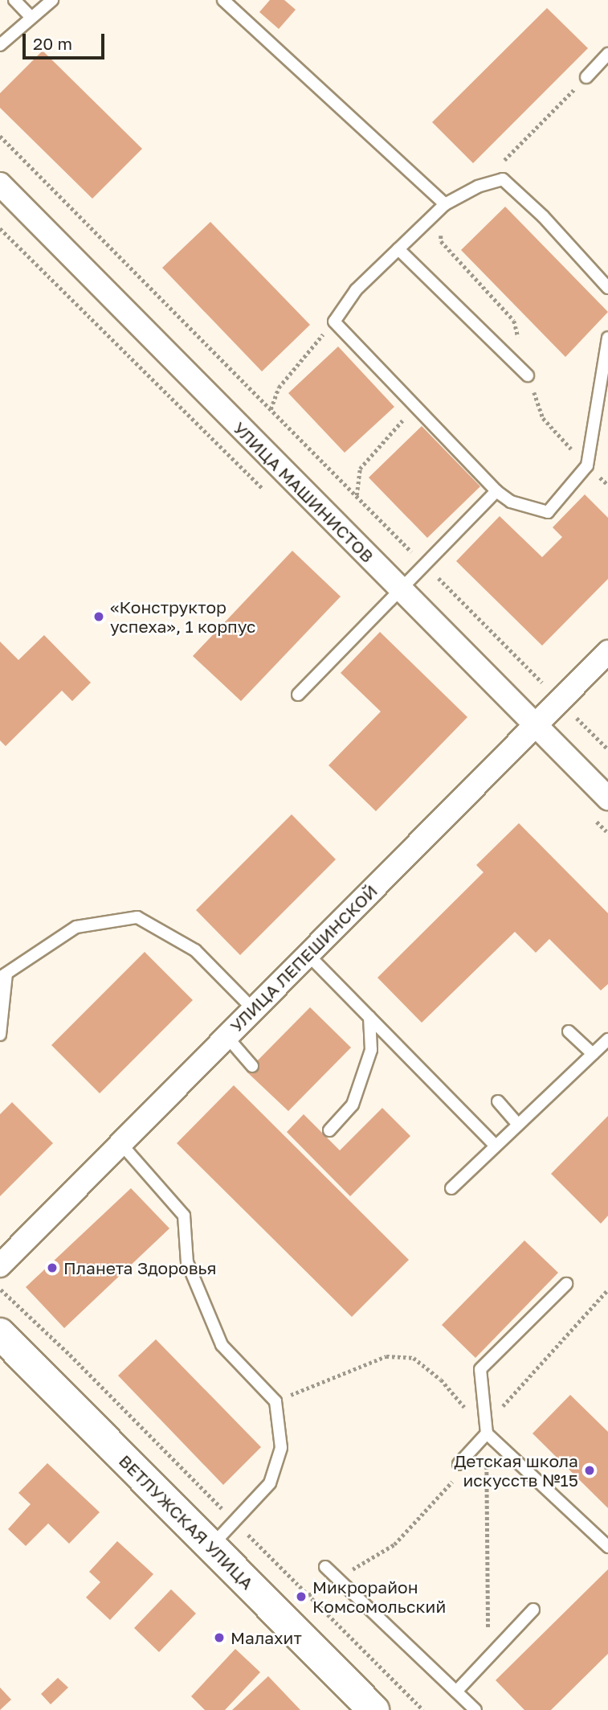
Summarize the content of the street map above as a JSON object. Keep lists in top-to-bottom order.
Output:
{
  "streets": {
    "main road": ["ВЕТЛУЖСКАЯ УЛИЦА"],
    "street": ["УЛИЦА МАШИНИСТОВ", "УЛИЦА ЛЕПЕШИНСКОЙ"]
  },
  "crossings": [
    ["УЛИЦА МАШИНИСТОВ", "УЛИЦА ЛЕПЕШИНСКОЙ"]
  ],
  "places": [
    "«Конструктор успеха», 1 корпус",
    "Планета Здоровья",
    "Детская школа искусств №15",
    "Микрорайон Комсомольский",
    "Малахит"
  ],
  "scale_bar": "20 m"
}
